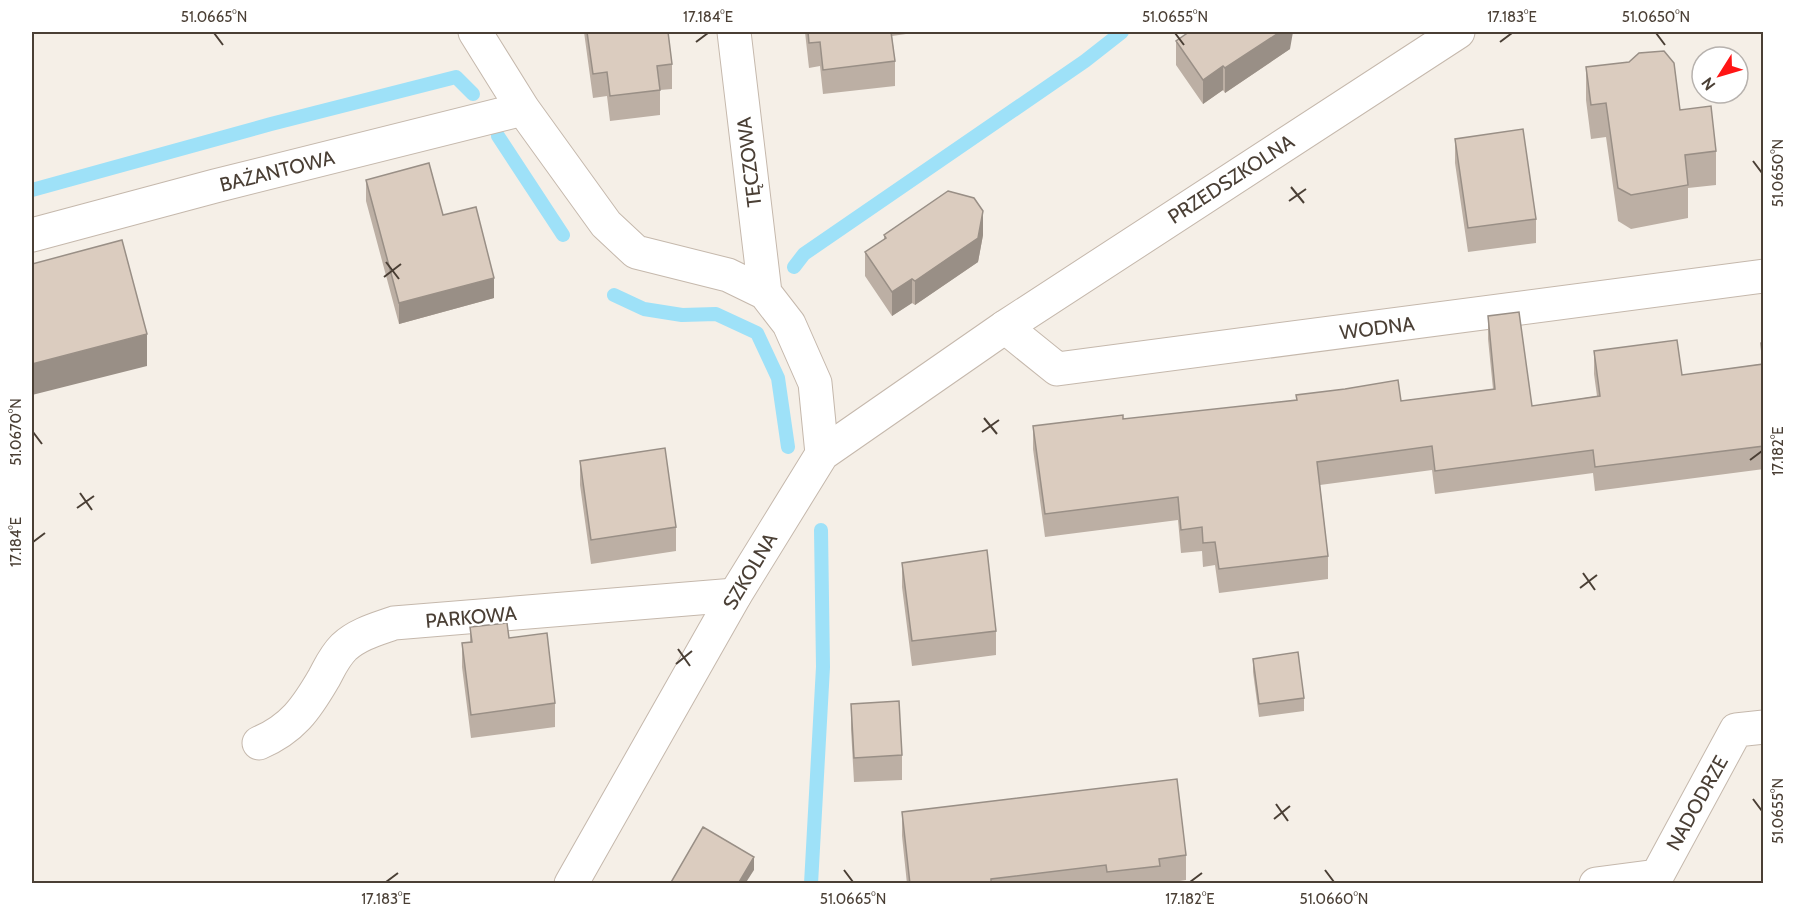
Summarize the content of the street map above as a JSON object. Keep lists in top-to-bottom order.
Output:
{
  "streets": {
    "street": [
      "TĘCZOWA",
      "BAŻANTOWA",
      "PRZEDSZKOLNA",
      "WODNA",
      "SZKOLNA",
      "PARKOWA",
      "NADODRZE"
    ]
  },
  "crossings": [
    ["PRZEDSZKOLNA", "WODNA"],
    ["PRZEDSZKOLNA", "SZKOLNA"],
    ["WODNA", "SZKOLNA"],
    ["SZKOLNA", "PARKOWA"]
  ],
  "north": "bottom left",
  "coordinates": [
    "51.0665°N",
    "17.184°E",
    "51.0655°N",
    "17.183°E",
    "51.0650°N",
    "51.0670°N",
    "17.182°E",
    "51.0660°N"
  ]
}
